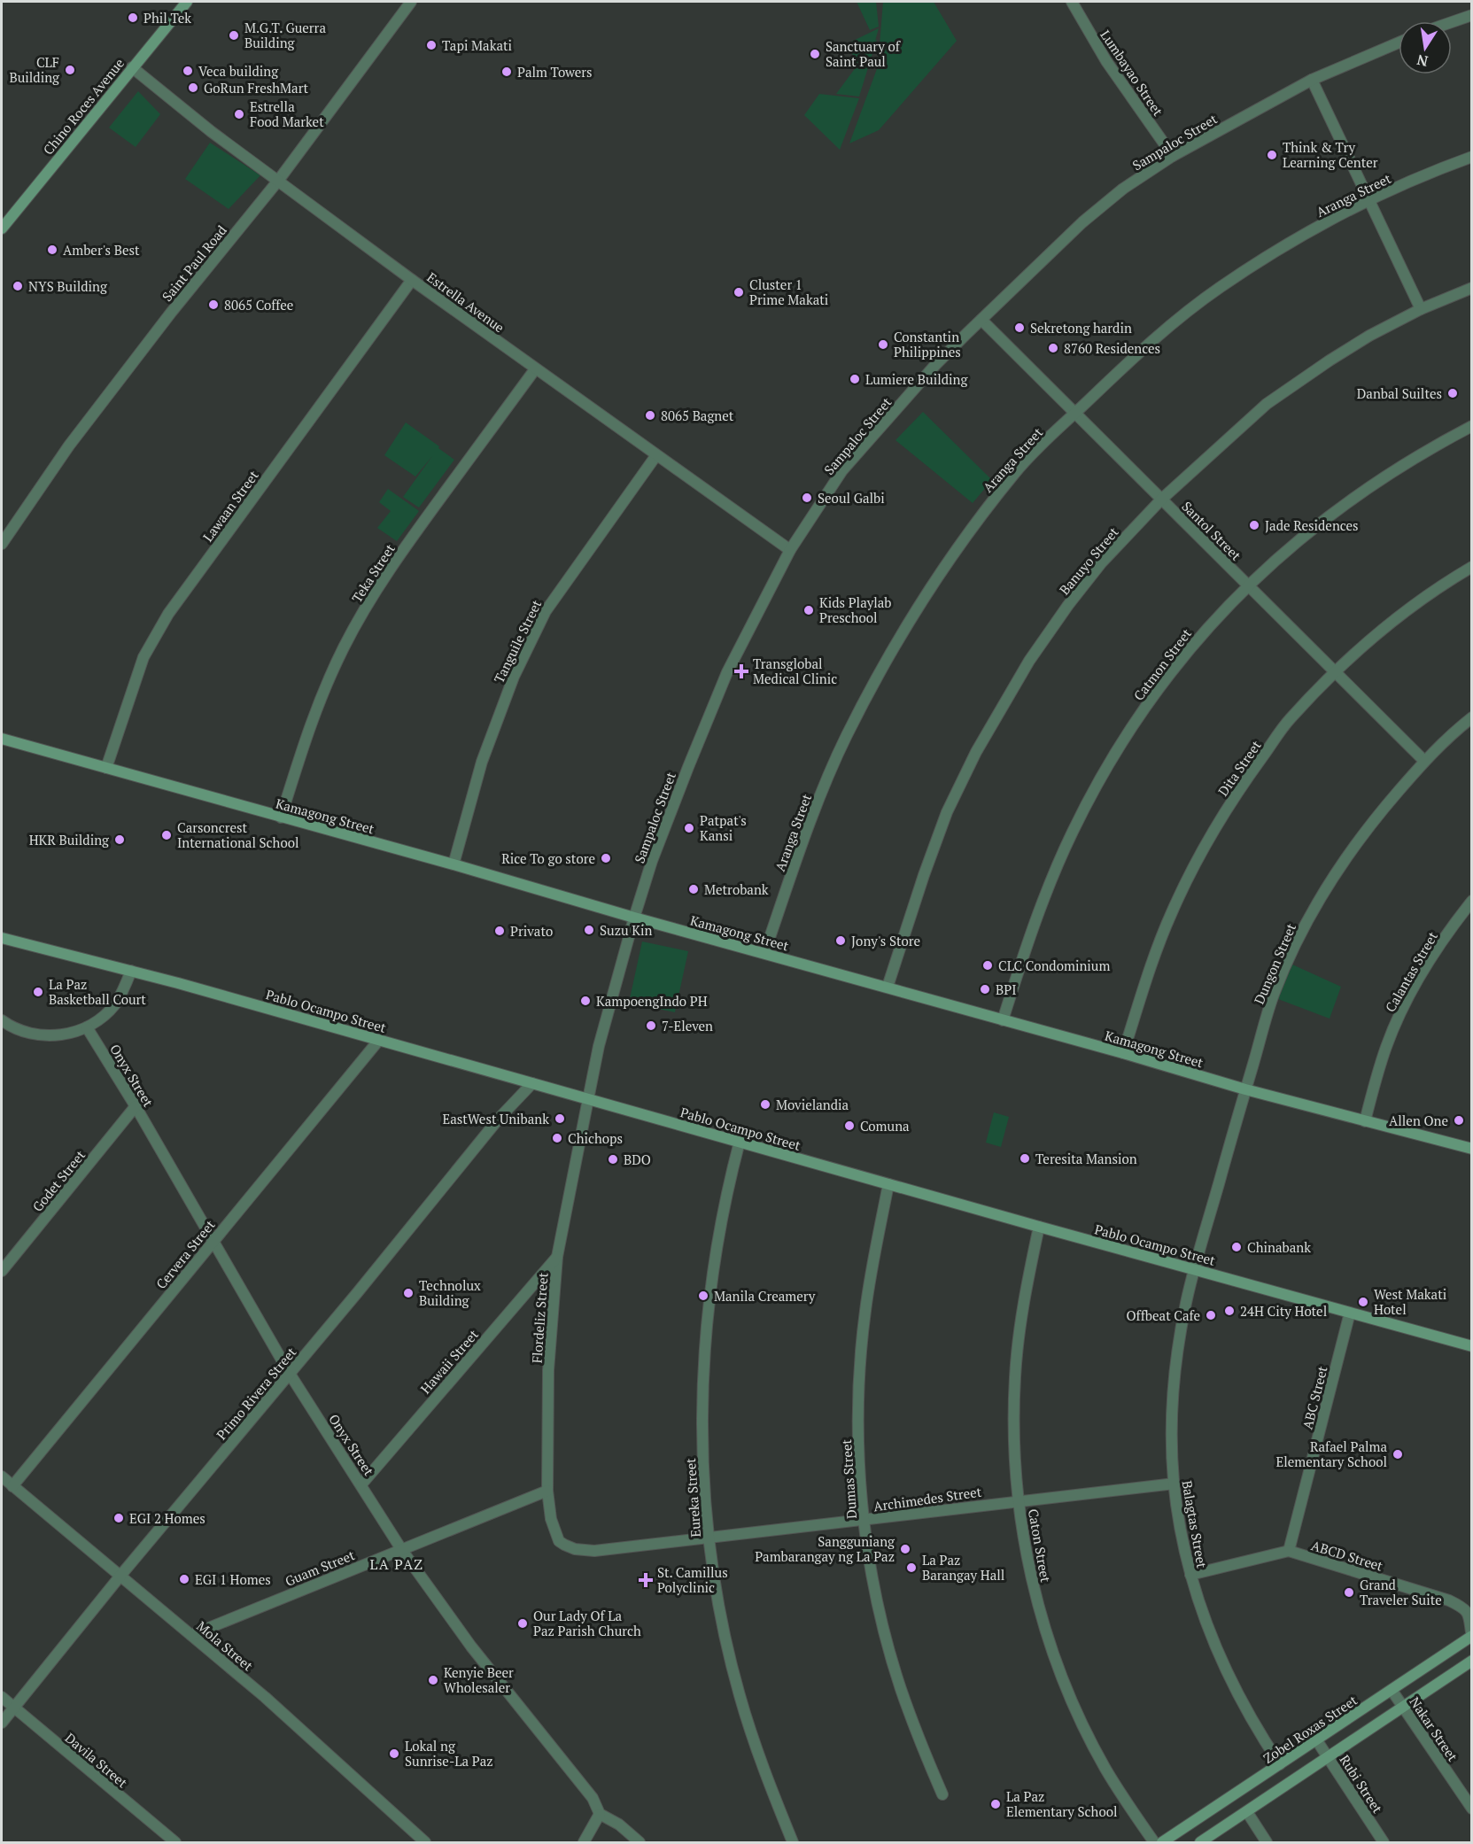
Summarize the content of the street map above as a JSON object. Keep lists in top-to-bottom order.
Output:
{
  "streets": {
    "main road": [
      "Chino Roces Avenue",
      "Kamagong Street",
      "Pablo Ocampo Street",
      "Zobel Roxas Street"
    ],
    "street": [
      "Lumbayao Street",
      "Sampaloc Street",
      "Aranga Street",
      "Saint Paul Road",
      "Estrella Avenue",
      "Lawaan Street",
      "Santol Street",
      "Banuyo Street",
      "Teka Street",
      "Tanguile Street",
      "Catmon Street",
      "Dita Street",
      "Dungon Street",
      "Calantas Street",
      "Onyx Street",
      "Godet Street",
      "Cervera Street",
      "Flordeliz Street",
      "Hawaii Street",
      "Primo Rivera Street",
      "ABC Street",
      "Dumas Street",
      "Eureka Street",
      "Archimedes Street",
      "Balagtas Street",
      "Caton Street",
      "ABCD Street",
      "Guam Street",
      "Mola Street",
      "Nakar Street",
      "Davila Street",
      "Rubi Street"
    ]
  },
  "crossings": [
    ["Lumbayao Street", "Sampaloc Street"],
    ["Chino Roces Avenue", "Estrella Avenue"],
    ["Sampaloc Street", "Estrella Avenue"],
    ["Sampaloc Street", "Santol Street"],
    ["Sampaloc Street", "Kamagong Street"],
    ["Sampaloc Street", "Pablo Ocampo Street"],
    ["Sampaloc Street", "Flordeliz Street"],
    ["Aranga Street", "Santol Street"],
    ["Aranga Street", "Kamagong Street"],
    ["Saint Paul Road", "Estrella Avenue"],
    ["Estrella Avenue", "Lawaan Street"],
    ["Estrella Avenue", "Teka Street"],
    ["Estrella Avenue", "Tanguile Street"],
    ["Lawaan Street", "Kamagong Street"],
    ["Santol Street", "Banuyo Street"],
    ["Santol Street", "Catmon Street"],
    ["Santol Street", "Dita Street"],
    ["Santol Street", "Dungon Street"],
    ["Banuyo Street", "Kamagong Street"],
    ["Teka Street", "Kamagong Street"],
    ["Tanguile Street", "Kamagong Street"],
    ["Catmon Street", "Kamagong Street"],
    ["Dita Street", "Kamagong Street"],
    ["Kamagong Street", "Dungon Street"],
    ["Kamagong Street", "Calantas Street"],
    ["Dungon Street", "Pablo Ocampo Street"],
    ["Dungon Street", "Balagtas Street"],
    ["Pablo Ocampo Street", "Cervera Street"],
    ["Pablo Ocampo Street", "Flordeliz Street"],
    ["Pablo Ocampo Street", "Primo Rivera Street"],
    ["Pablo Ocampo Street", "ABC Street"],
    ["Pablo Ocampo Street", "Dumas Street"],
    ["Pablo Ocampo Street", "Eureka Street"],
    ["Pablo Ocampo Street", "Balagtas Street"],
    ["Pablo Ocampo Street", "Caton Street"],
    ["Onyx Street", "Godet Street"],
    ["Onyx Street", "Cervera Street"],
    ["Onyx Street", "Hawaii Street"],
    ["Onyx Street", "Primo Rivera Street"],
    ["Onyx Street", "Guam Street"],
    ["Cervera Street", "Mola Street"],
    ["Flordeliz Street", "Hawaii Street"],
    ["Flordeliz Street", "Archimedes Street"],
    ["Flordeliz Street", "Guam Street"],
    ["Primo Rivera Street", "Mola Street"],
    ["Primo Rivera Street", "Davila Street"],
    ["ABC Street", "ABCD Street"],
    ["Dumas Street", "Archimedes Street"],
    ["Eureka Street", "Archimedes Street"],
    ["Archimedes Street", "Balagtas Street"],
    ["Archimedes Street", "Caton Street"],
    ["Balagtas Street", "Zobel Roxas Street"],
    ["ABCD Street", "Zobel Roxas Street"],
    ["Guam Street", "Mola Street"],
    ["Zobel Roxas Street", "Nakar Street"],
    ["Zobel Roxas Street", "Rubi Street"]
  ],
  "districts": ["LA PAZ"],
  "places": {
    "other": [
      "Phil Tek",
      "M.G.T. Guerra Building",
      "Tapi Makati",
      "Sanctuary of Saint Paul",
      "CLF Building",
      "Veca building",
      "Palm Towers",
      "GoRun FreshMart",
      "Estrella Food Market",
      "Think & Try Learning Center",
      "Amber's Best",
      "NYS Building",
      "Cluster 1 Prime Makati",
      "8065 Coffee",
      "Sekretong hardin",
      "Constantin Philippines",
      "8760 Residences",
      "Lumiere Building",
      "Danbal Suiltes",
      "8065 Bagnet",
      "Seoul Galbi",
      "Jade Residences",
      "Kids Playlab Preschool",
      "Patpat's Kansi",
      "Carsoncrest International School",
      "HKR Building",
      "Rice To go store",
      "Metrobank",
      "Suzu Kin",
      "Privato",
      "Jony's Store",
      "CLC Condominium",
      "BPI",
      "La Paz Basketball Court",
      "KampoengIndo PH",
      "7-Eleven",
      "Movielandia",
      "EastWest Unibank",
      "Allen One",
      "Comuna",
      "Chichops",
      "Teresita Mansion",
      "BDO",
      "Chinabank",
      "Technolux Building",
      "Manila Creamery",
      "West Makati Hotel",
      "24H City Hotel",
      "Offbeat Cafe",
      "Rafael Palma Elementary School",
      "EGI 2 Homes",
      "Sangguniang Pambarangay ng La Paz",
      "La Paz Barangay Hall",
      "EGI 1 Homes",
      "Grand Traveler Suite",
      "Our Lady Of La Paz Parish Church",
      "Kenyie Beer Wholesaler",
      "Lokal ng Sunrise-La Paz",
      "La Paz Elementary School"
    ],
    "health": ["Transglobal Medical Clinic", "St. Camillus Polyclinic"]
  },
  "north": "bottom"
}
